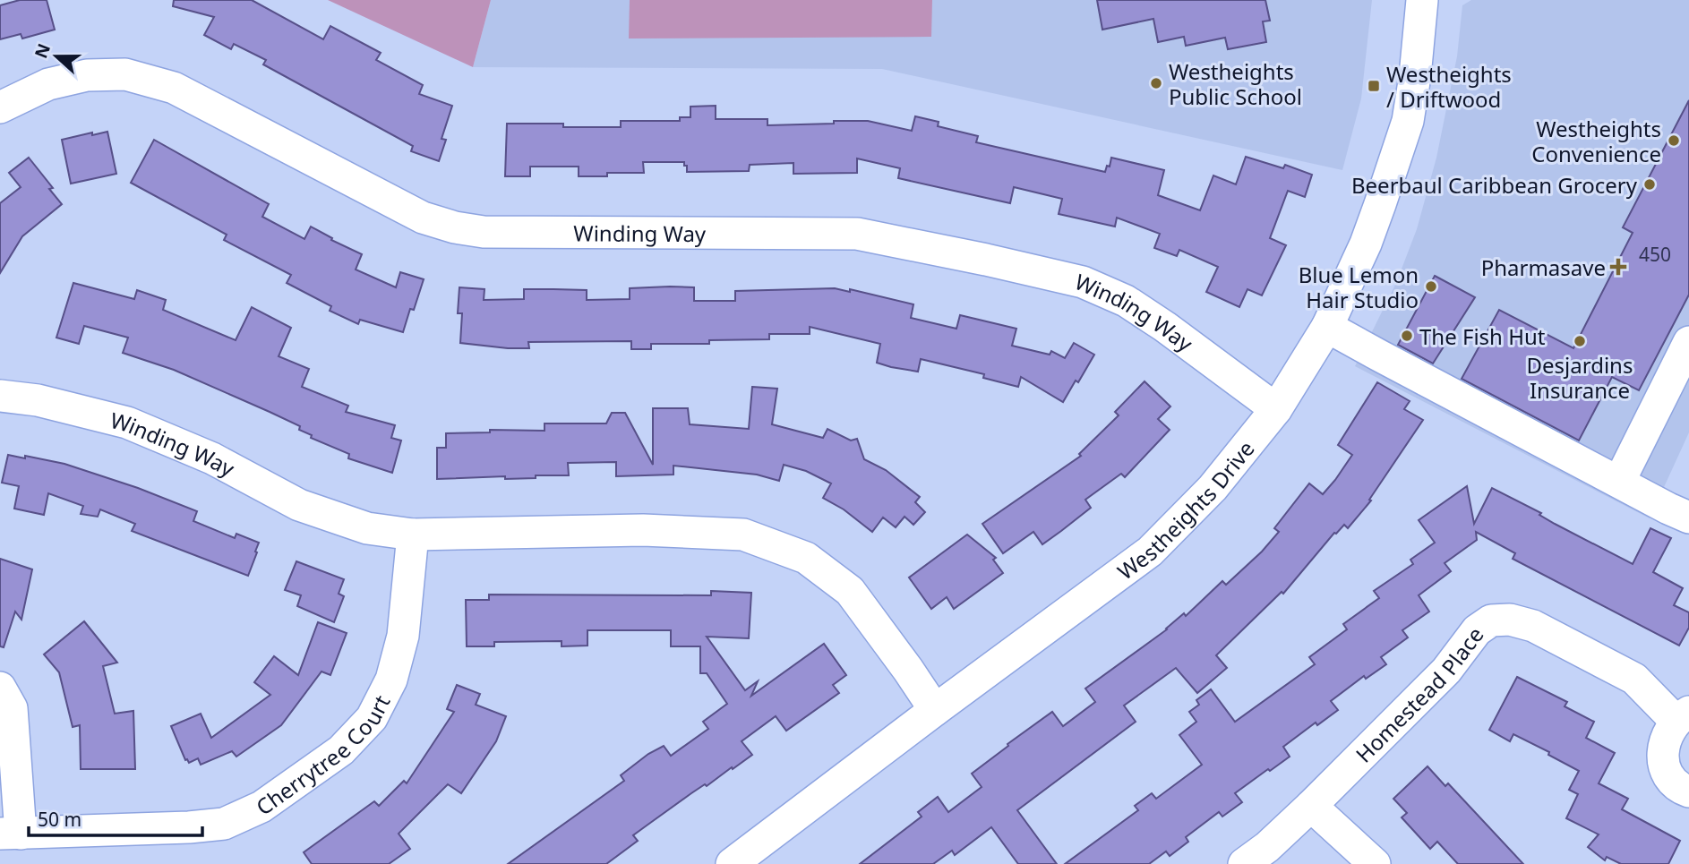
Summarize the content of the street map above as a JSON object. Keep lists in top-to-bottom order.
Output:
{
  "streets": {
    "street": [
      "Winding Way",
      "Westheights Drive",
      "Homestead Place",
      "Cherrytree Court"
    ]
  },
  "crossings": [
    ["Winding Way", "Westheights Drive"],
    ["Winding Way", "Cherrytree Court"]
  ],
  "places": {
    "other": [
      "Westheights Public School",
      "Westheights Convenience",
      "Beerbaul Caribbean Grocery",
      "Blue Lemon Hair Studio",
      "The Fish Hut",
      "Desjardins Insurance"
    ],
    "transit": ["Westheights / Driftwood"],
    "health": ["Pharmasave"]
  },
  "house_numbers": ["450"],
  "scale_bar": "50 m",
  "north": "left"
}
